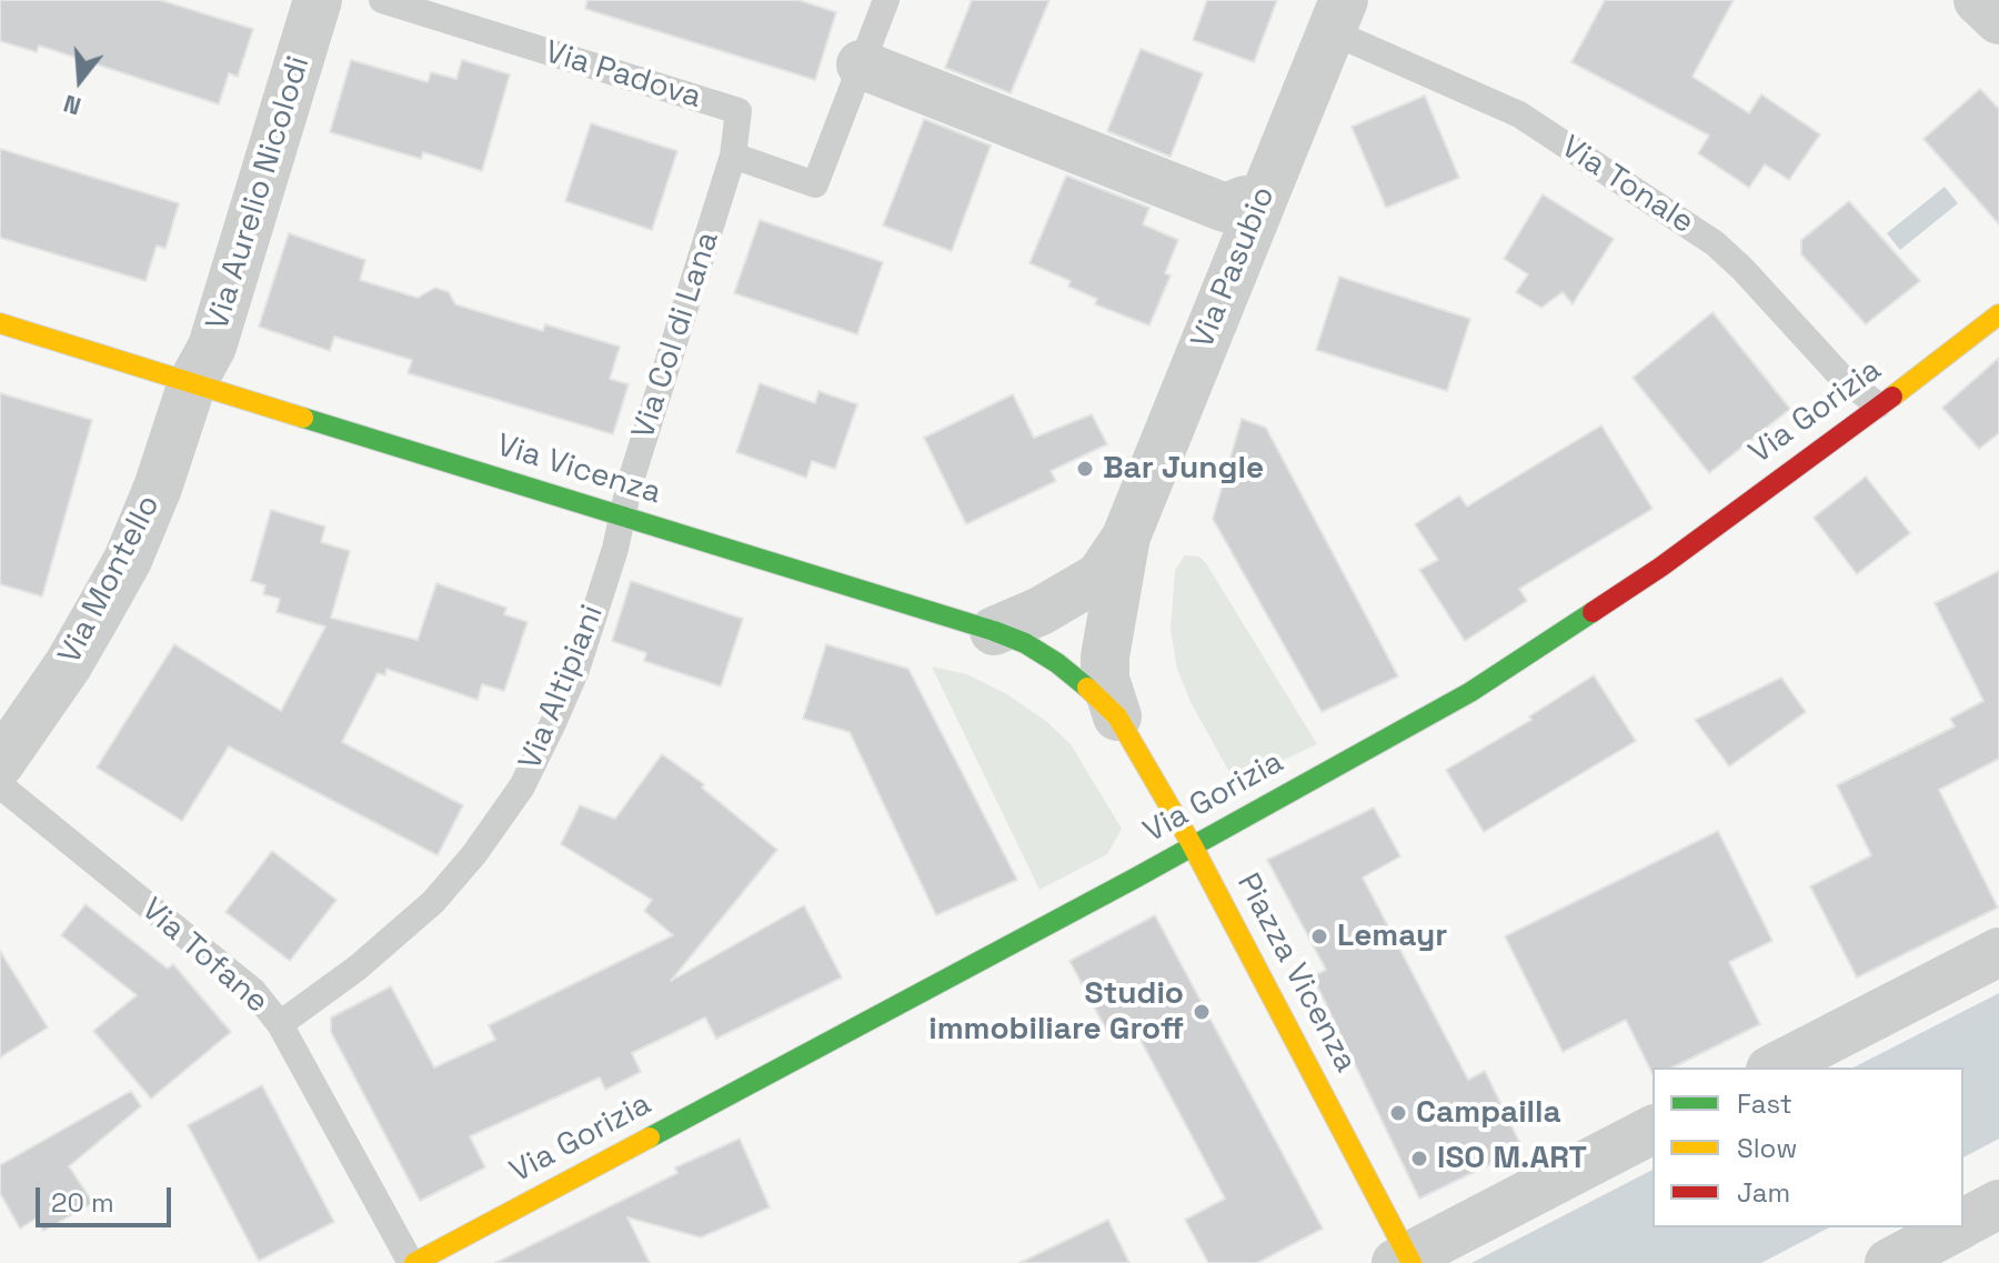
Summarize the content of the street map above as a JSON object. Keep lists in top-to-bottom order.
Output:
{
  "streets": {
    "street": [
      "Via Aurelio Nicolodi",
      "Via Pasubio",
      "Via Gorizia",
      "Via Vicenza",
      "Via Montello",
      "Piazza Vicenza"
    ],
    "lane": [
      "Via Padova",
      "Via Tonale",
      "Via Col di Lana",
      "Via Altipiani",
      "Via Tofane"
    ]
  },
  "crossings": [
    ["Via Padova", "Via Col di Lana"],
    ["Via Tonale", "Via Pasubio"],
    ["Via Tonale", "Via Gorizia"],
    ["Via Aurelio Nicolodi", "Via Vicenza"],
    ["Via Aurelio Nicolodi", "Via Montello"],
    ["Via Pasubio", "Via Vicenza"],
    ["Via Pasubio", "Piazza Vicenza"],
    ["Via Col di Lana", "Via Vicenza"],
    ["Via Col di Lana", "Via Altipiani"],
    ["Via Gorizia", "Via Tofane"],
    ["Via Gorizia", "Piazza Vicenza"],
    ["Via Vicenza", "Via Montello"],
    ["Via Vicenza", "Via Altipiani"],
    ["Via Vicenza", "Piazza Vicenza"],
    ["Via Altipiani", "Via Tofane"]
  ],
  "places": [
    "Bar Jungle",
    "Lemayr",
    "Studio immobiliare Groff",
    "Campailla",
    "ISO M.ART"
  ],
  "legend": ["Fast", "Slow", "Jam"],
  "scale_bar": "20 m",
  "north": "bottom"
}
